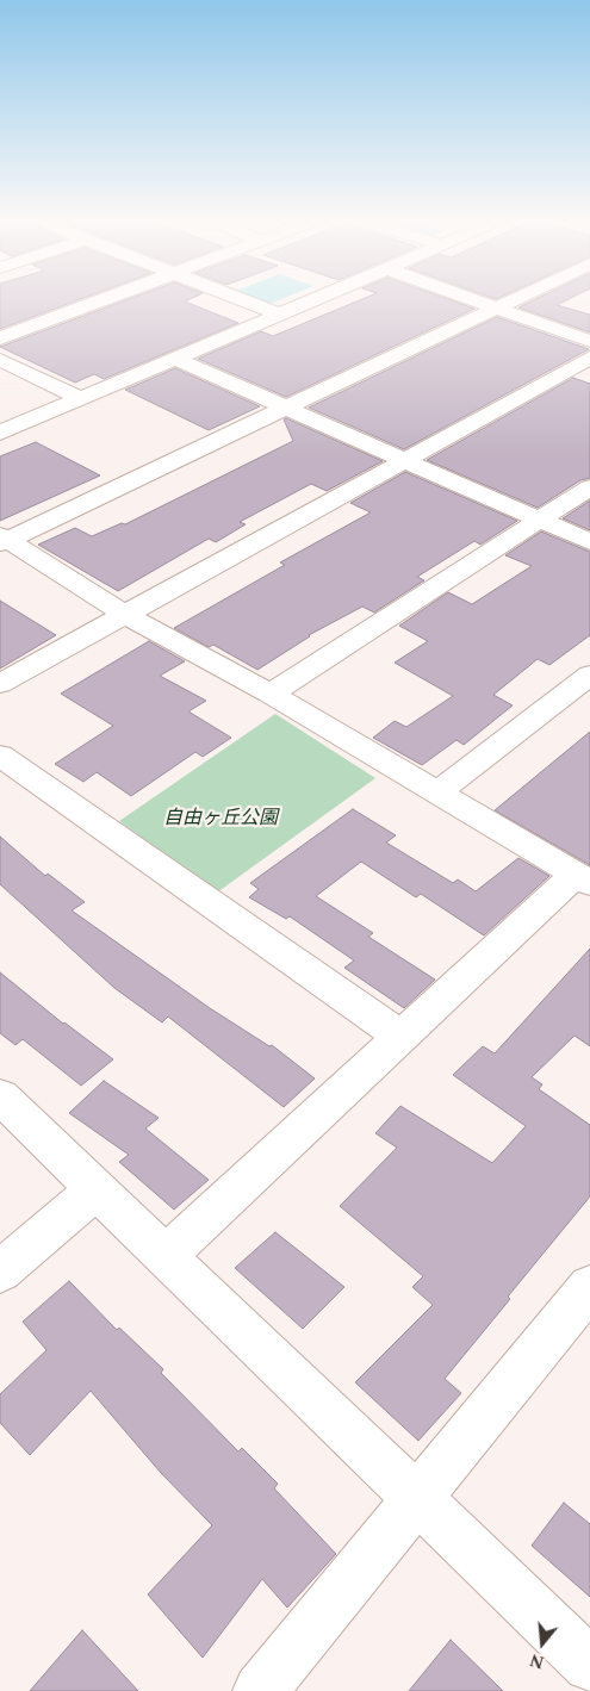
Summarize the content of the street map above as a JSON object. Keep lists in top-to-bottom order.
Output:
{
  "parks": ["自由ヶ丘公園"],
  "north": "bottom"
}
